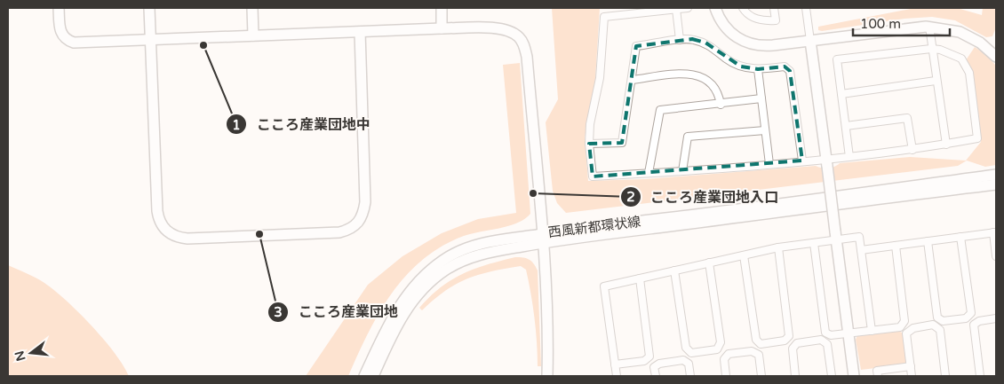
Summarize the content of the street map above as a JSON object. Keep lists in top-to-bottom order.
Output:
{
  "streets": {
    "street": ["西風新都環状線"]
  },
  "places": ["こころ産業団地中", "こころ産業団地入口", "こころ産業団地"],
  "scale_bar": "100 m",
  "north": "left"
}
